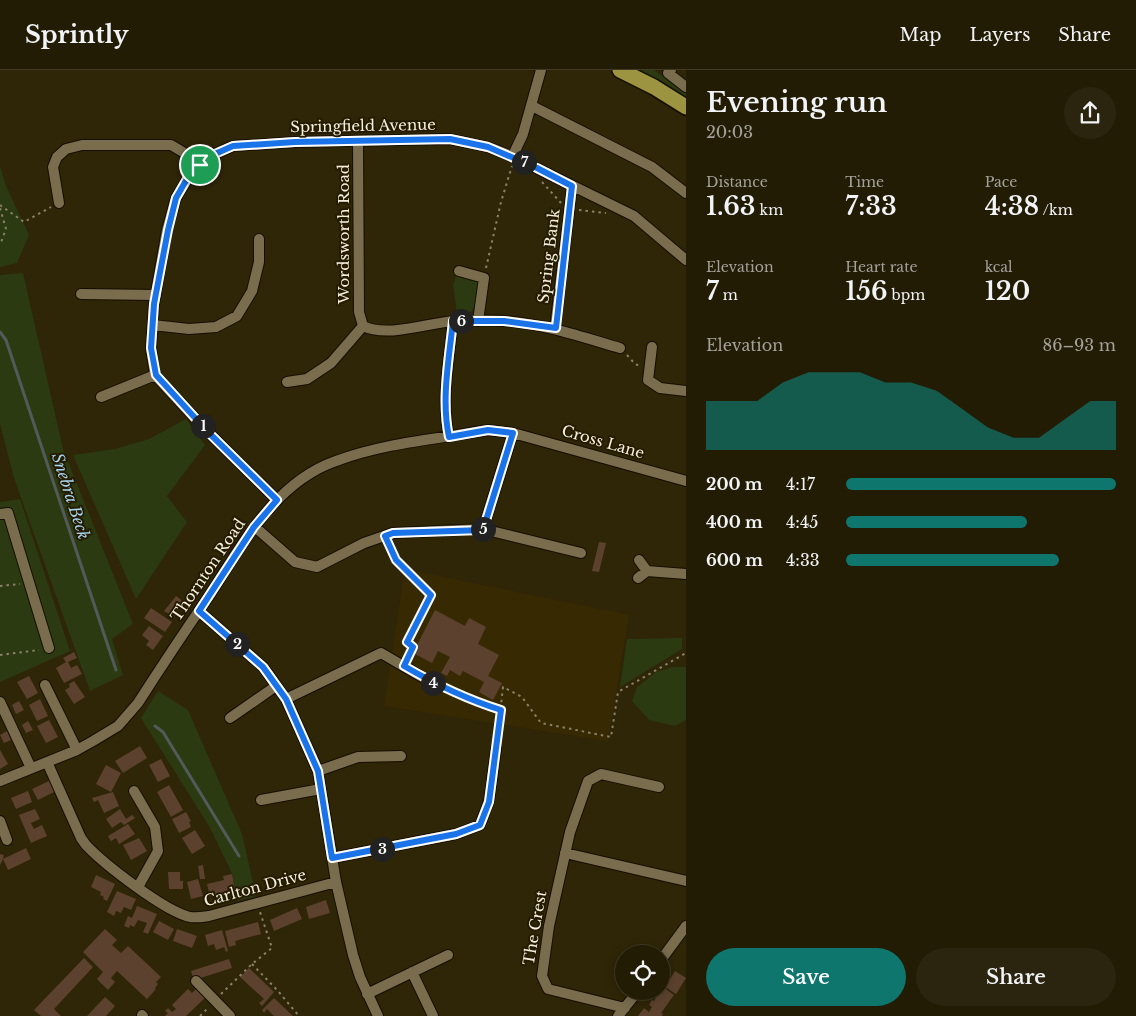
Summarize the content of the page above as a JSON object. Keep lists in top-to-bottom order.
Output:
{
  "streets": {
    "street": [
      "Springfield Avenue",
      "Wordsworth Road",
      "Spring Bank",
      "Cross Lane",
      "Thornton Road",
      "Carlton Drive",
      "The Crest"
    ]
  },
  "crossings": [
    ["Springfield Avenue", "Wordsworth Road"],
    ["Springfield Avenue", "Spring Bank"],
    ["Cross Lane", "Thornton Road"],
    ["Thornton Road", "Carlton Drive"]
  ],
  "water": ["Snebra Beck"],
  "page": {
    "header": "Sprintly",
    "nav": ["Map", "Layers", "Share"],
    "heading": ["Evening run", "20:03"],
    "pins": [
      "7",
      "6",
      "1",
      "5",
      "2",
      "4",
      "3"
    ],
    "stats": [
      ["Distance", "1.63 km"],
      ["Time", "7:33"],
      ["Pace", "4:38 /km"],
      ["Elevation", "7 m"],
      ["Heart rate", "156 bpm"],
      ["kcal", "120"]
    ],
    "chart": ["Elevation", "86–93 m"],
    "list": [
      {
        "name": "200 m",
        "note": "4:17"
      },
      {
        "name": "400 m",
        "note": "4:45"
      },
      {
        "name": "600 m",
        "note": "4:33"
      }
    ],
    "buttons": ["Save", "Share"]
  }
}
